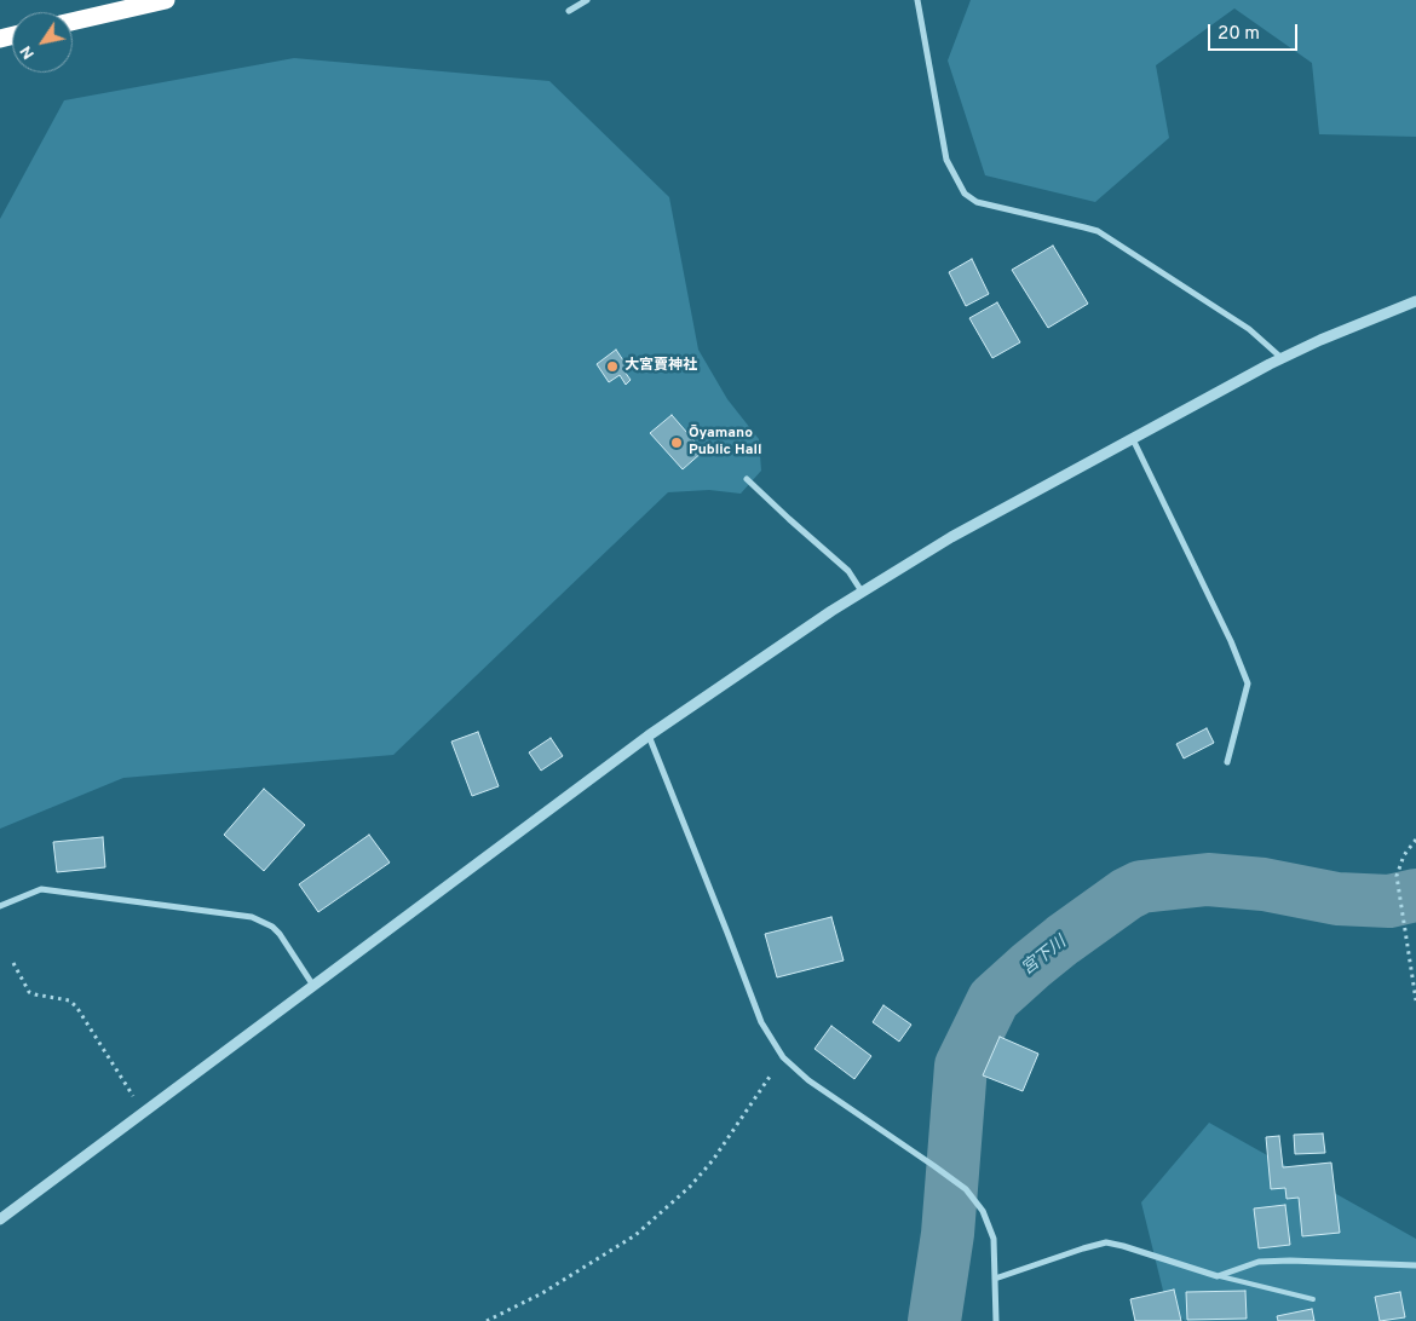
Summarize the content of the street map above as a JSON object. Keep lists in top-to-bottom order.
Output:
{
  "water": ["宮下川"],
  "places": ["大宮賣神社", "Ōyamano Public Hall"],
  "scale_bar": "20 m",
  "north": "bottom left"
}
